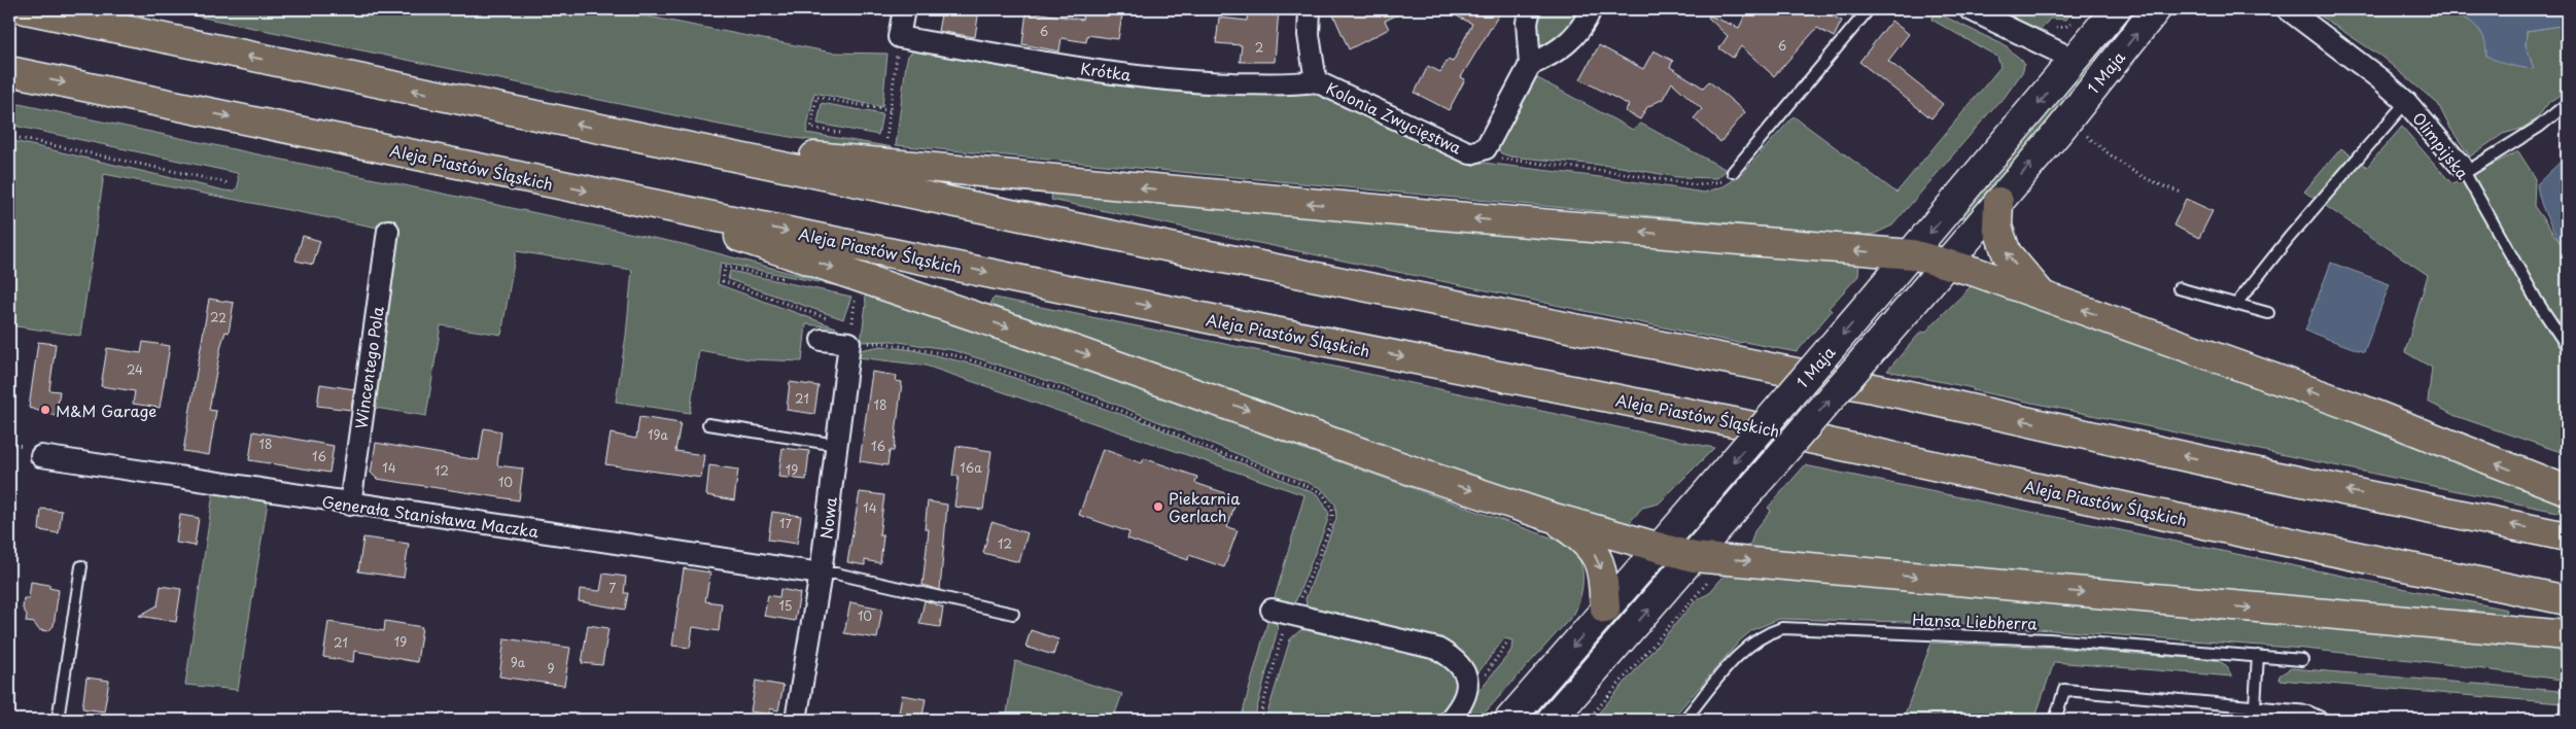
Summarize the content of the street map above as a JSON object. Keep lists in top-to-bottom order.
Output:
{
  "streets": {
    "highway": ["Aleja Piastów Śląskich"],
    "main road": ["1 Maja"],
    "street": [
      "Krótka",
      "Kolonia Zwycięstwa",
      "Olimpijska",
      "Wincentego Pola",
      "Generała Stanisława Maczka",
      "Nowa"
    ],
    "lane": ["Hansa Liebherra"]
  },
  "crossings": [
    ["Krótka", "Kolonia Zwycięstwa"],
    ["Wincentego Pola", "Generała Stanisława Maczka"],
    ["Generała Stanisława Maczka", "Nowa"]
  ],
  "places": ["M&M Garage", "Piekarnia Gerlach"],
  "house_numbers": [
    "6",
    "6",
    "2",
    "22",
    "24",
    "21",
    "18",
    "19a",
    "18",
    "16",
    "16",
    "14",
    "16a",
    "19",
    "12",
    "10",
    "14",
    "17",
    "12",
    "7",
    "15",
    "10",
    "19",
    "21",
    "9a",
    "9"
  ]
}
